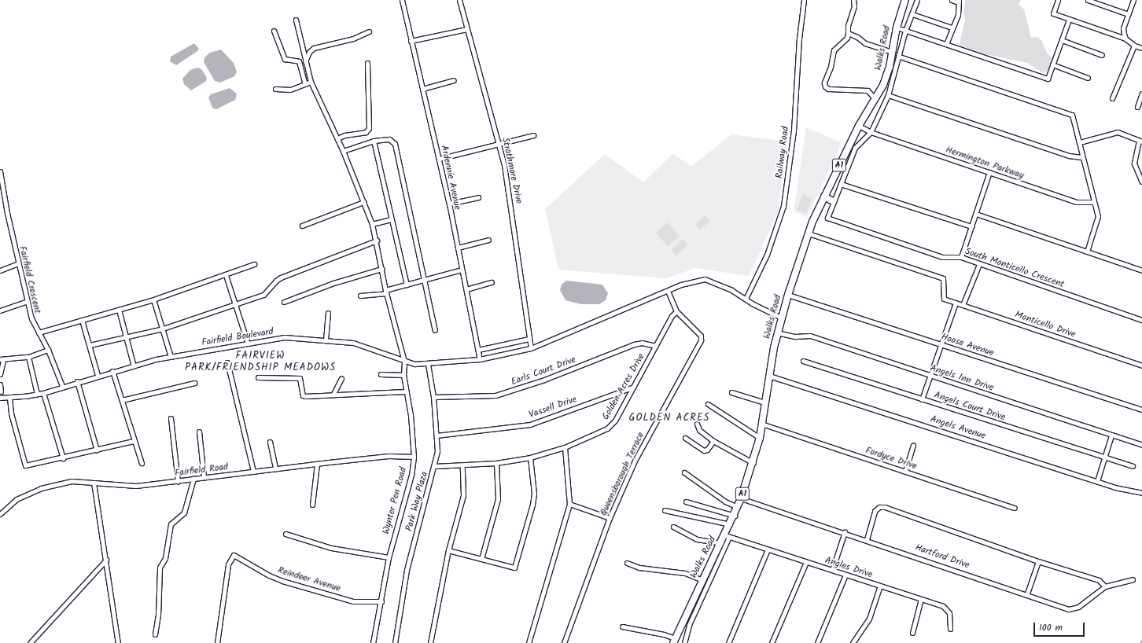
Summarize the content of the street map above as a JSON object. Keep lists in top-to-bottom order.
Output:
{
  "streets": {
    "main road": ["Walks Road", "A1"],
    "street": [
      "Railway Road",
      "Hermington Parkway",
      "Strathmore Drive",
      "Ardennie Avenue",
      "South Monticello Crescent",
      "Fairfield Crescent",
      "Monticello Drive",
      "Fairfield Boulevard",
      "Hoose Avenue",
      "Earls Court Drive",
      "Angels Inn Drive",
      "Golden Acres Drive",
      "Angels Court Drive",
      "Vassell Drive",
      "Angels Avenue",
      "Fordyce Drive",
      "Fairfield Road",
      "Queensborough Terrace",
      "Wynter Pen Road",
      "Park Way Plaza",
      "Hartford Drive",
      "Angles Drive",
      "Reindeer Avenue"
    ]
  },
  "crossings": [
    ["Walks Road", "Hermington Parkway"],
    ["Walks Road", "Monticello Drive"],
    ["Walks Road", "Fairfield Boulevard"],
    ["Walks Road", "Hoose Avenue"],
    ["Walks Road", "Angels Inn Drive"],
    ["Walks Road", "Angels Avenue"],
    ["Walks Road", "Fordyce Drive"],
    ["Walks Road", "Hartford Drive"],
    ["Walks Road", "Angles Drive"],
    ["Railway Road", "Fairfield Boulevard"],
    ["Strathmore Drive", "Fairfield Boulevard"],
    ["Ardennie Avenue", "Fairfield Boulevard"],
    ["Fairfield Crescent", "Fairfield Boulevard"],
    ["Fairfield Boulevard", "Queensborough Terrace"],
    ["Fairfield Boulevard", "Wynter Pen Road"],
    ["Fairfield Boulevard", "Park Way Plaza"],
    ["Earls Court Drive", "Golden Acres Drive"],
    ["Earls Court Drive", "Park Way Plaza"],
    ["Golden Acres Drive", "Vassell Drive"],
    ["Golden Acres Drive", "Queensborough Terrace"],
    ["Golden Acres Drive", "Park Way Plaza"],
    ["Vassell Drive", "Park Way Plaza"],
    ["Fairfield Road", "Wynter Pen Road"],
    ["Wynter Pen Road", "Reindeer Avenue"]
  ],
  "districts": ["FAIRVIEW PARK/FRIENDSHIP MEADOWS", "GOLDEN ACRES"],
  "scale_bar": "100 m"
}
